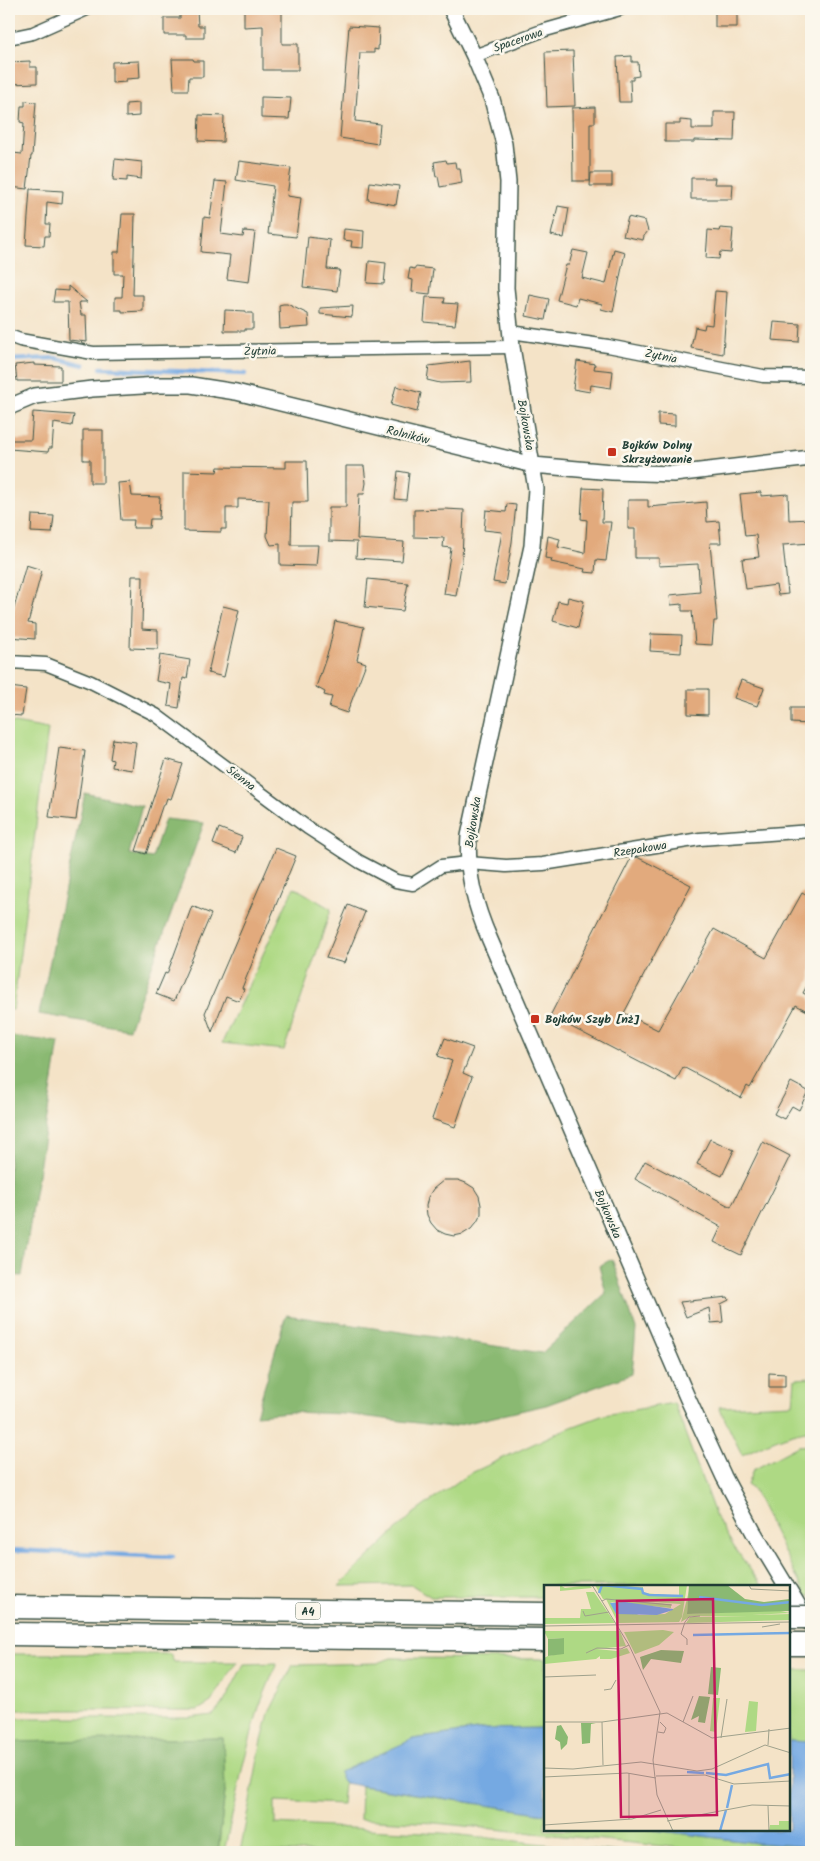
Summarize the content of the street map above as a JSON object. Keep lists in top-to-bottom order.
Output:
{
  "streets": {
    "highway": ["A4"],
    "street": [
      "Spacerowa",
      "Żytnia",
      "Bojkowska",
      "Rolników",
      "Sienna",
      "Rzepakowa"
    ]
  },
  "crossings": [
    ["Spacerowa", "Bojkowska"],
    ["Żytnia", "Bojkowska"],
    ["Bojkowska", "Rolników"],
    ["Bojkowska", "Sienna"],
    ["Bojkowska", "Rzepakowa"],
    ["Sienna", "Rzepakowa"]
  ],
  "places": {
    "transit": ["Bojków Dolny Skrzyżowanie", "Bojków Szyb [nż]"]
  }
}
